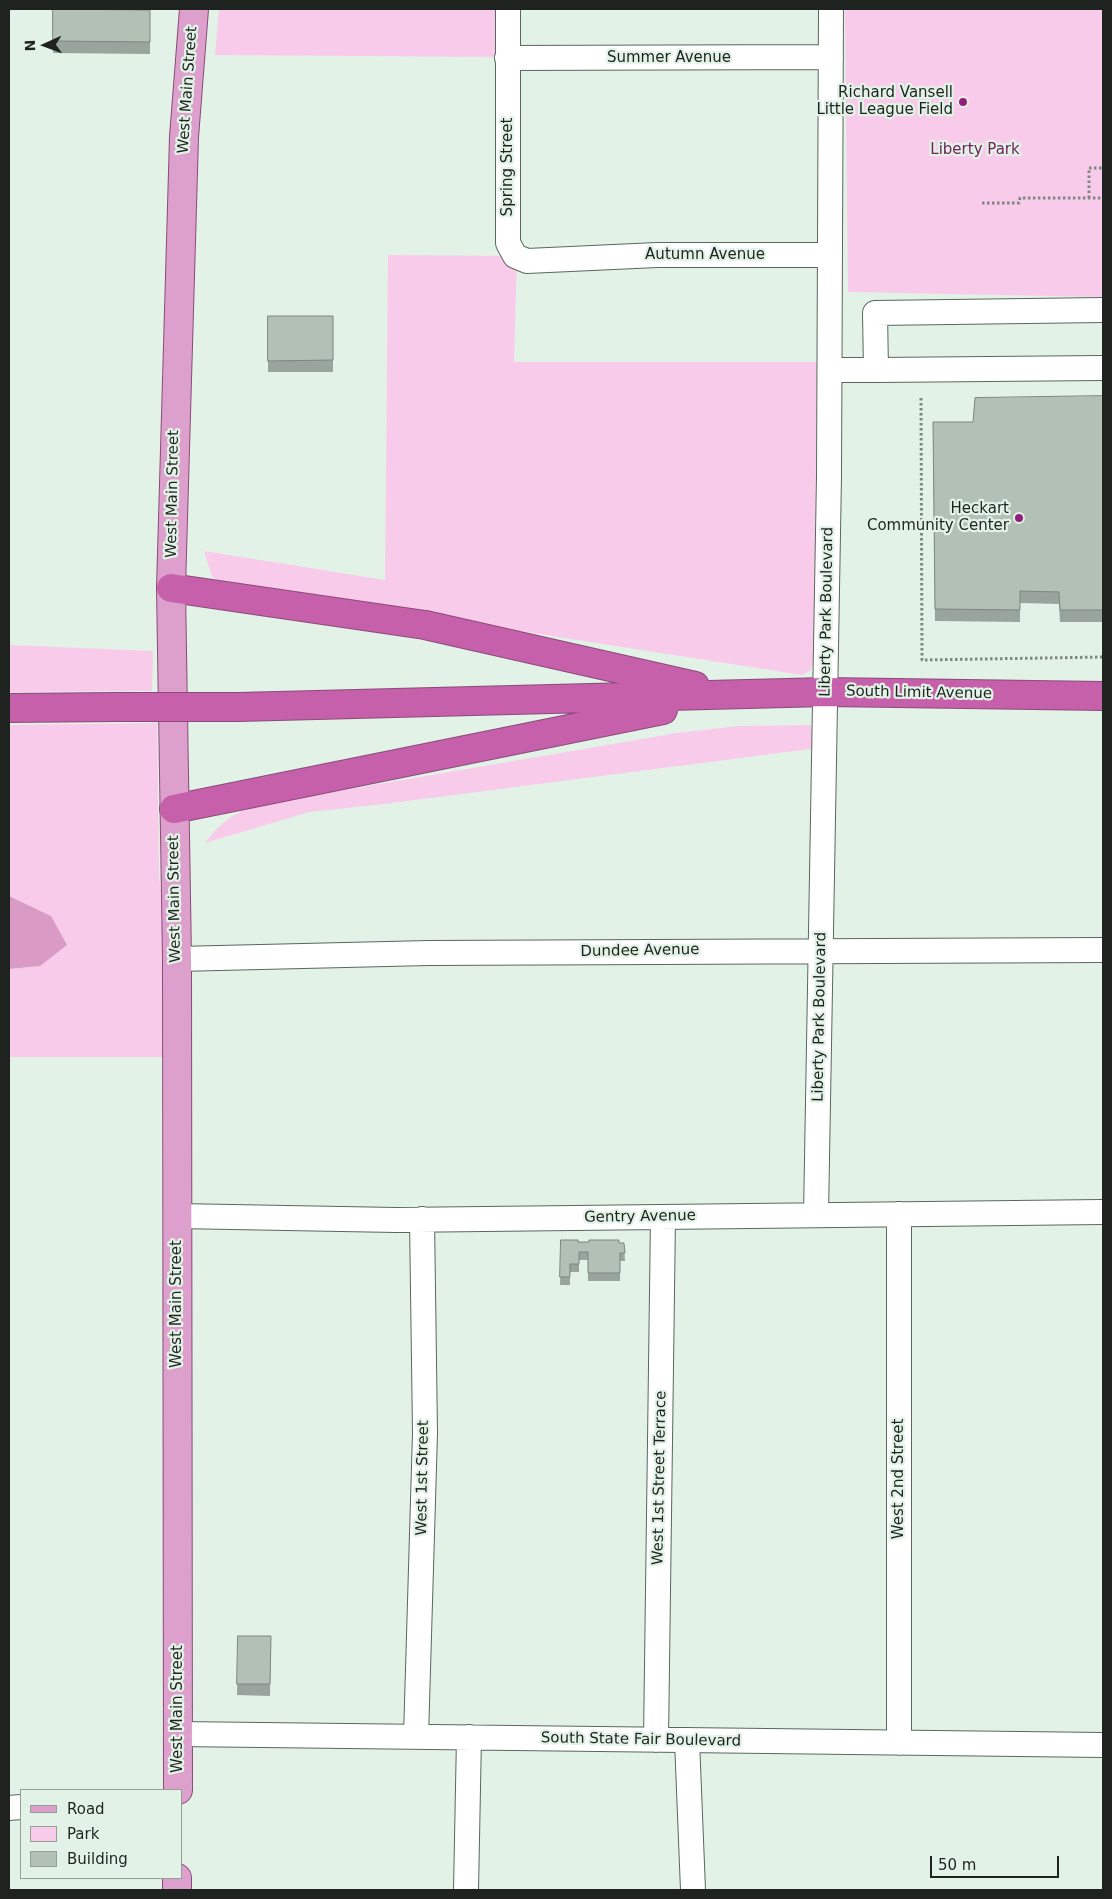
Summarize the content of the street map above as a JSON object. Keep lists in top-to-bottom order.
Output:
{
  "streets": {
    "highway": ["South Limit Avenue"],
    "main road": ["West Main Street"],
    "street": [
      "Summer Avenue",
      "Spring Street",
      "Autumn Avenue",
      "Liberty Park Boulevard",
      "Dundee Avenue",
      "Gentry Avenue",
      "West 1st Street",
      "West 1st Street Terrace",
      "West 2nd Street",
      "South State Fair Boulevard"
    ]
  },
  "crossings": [
    ["Summer Avenue", "Spring Street"],
    ["Summer Avenue", "Liberty Park Boulevard"],
    ["West Main Street", "Dundee Avenue"],
    ["West Main Street", "Gentry Avenue"],
    ["West Main Street", "South State Fair Boulevard"],
    ["Spring Street", "Autumn Avenue"],
    ["Autumn Avenue", "Liberty Park Boulevard"],
    ["Liberty Park Boulevard", "South Limit Avenue"],
    ["Liberty Park Boulevard", "Dundee Avenue"],
    ["Liberty Park Boulevard", "Gentry Avenue"],
    ["Gentry Avenue", "West 1st Street"],
    ["Gentry Avenue", "West 1st Street Terrace"],
    ["Gentry Avenue", "West 2nd Street"],
    ["West 1st Street", "South State Fair Boulevard"],
    ["West 1st Street Terrace", "South State Fair Boulevard"],
    ["West 2nd Street", "South State Fair Boulevard"]
  ],
  "parks": ["Liberty Park"],
  "places": ["Richard Vansell Little League Field", "Heckart Community Center"],
  "legend": ["Road", "Park", "Building"],
  "scale_bar": "50 m",
  "north": "left"
}
